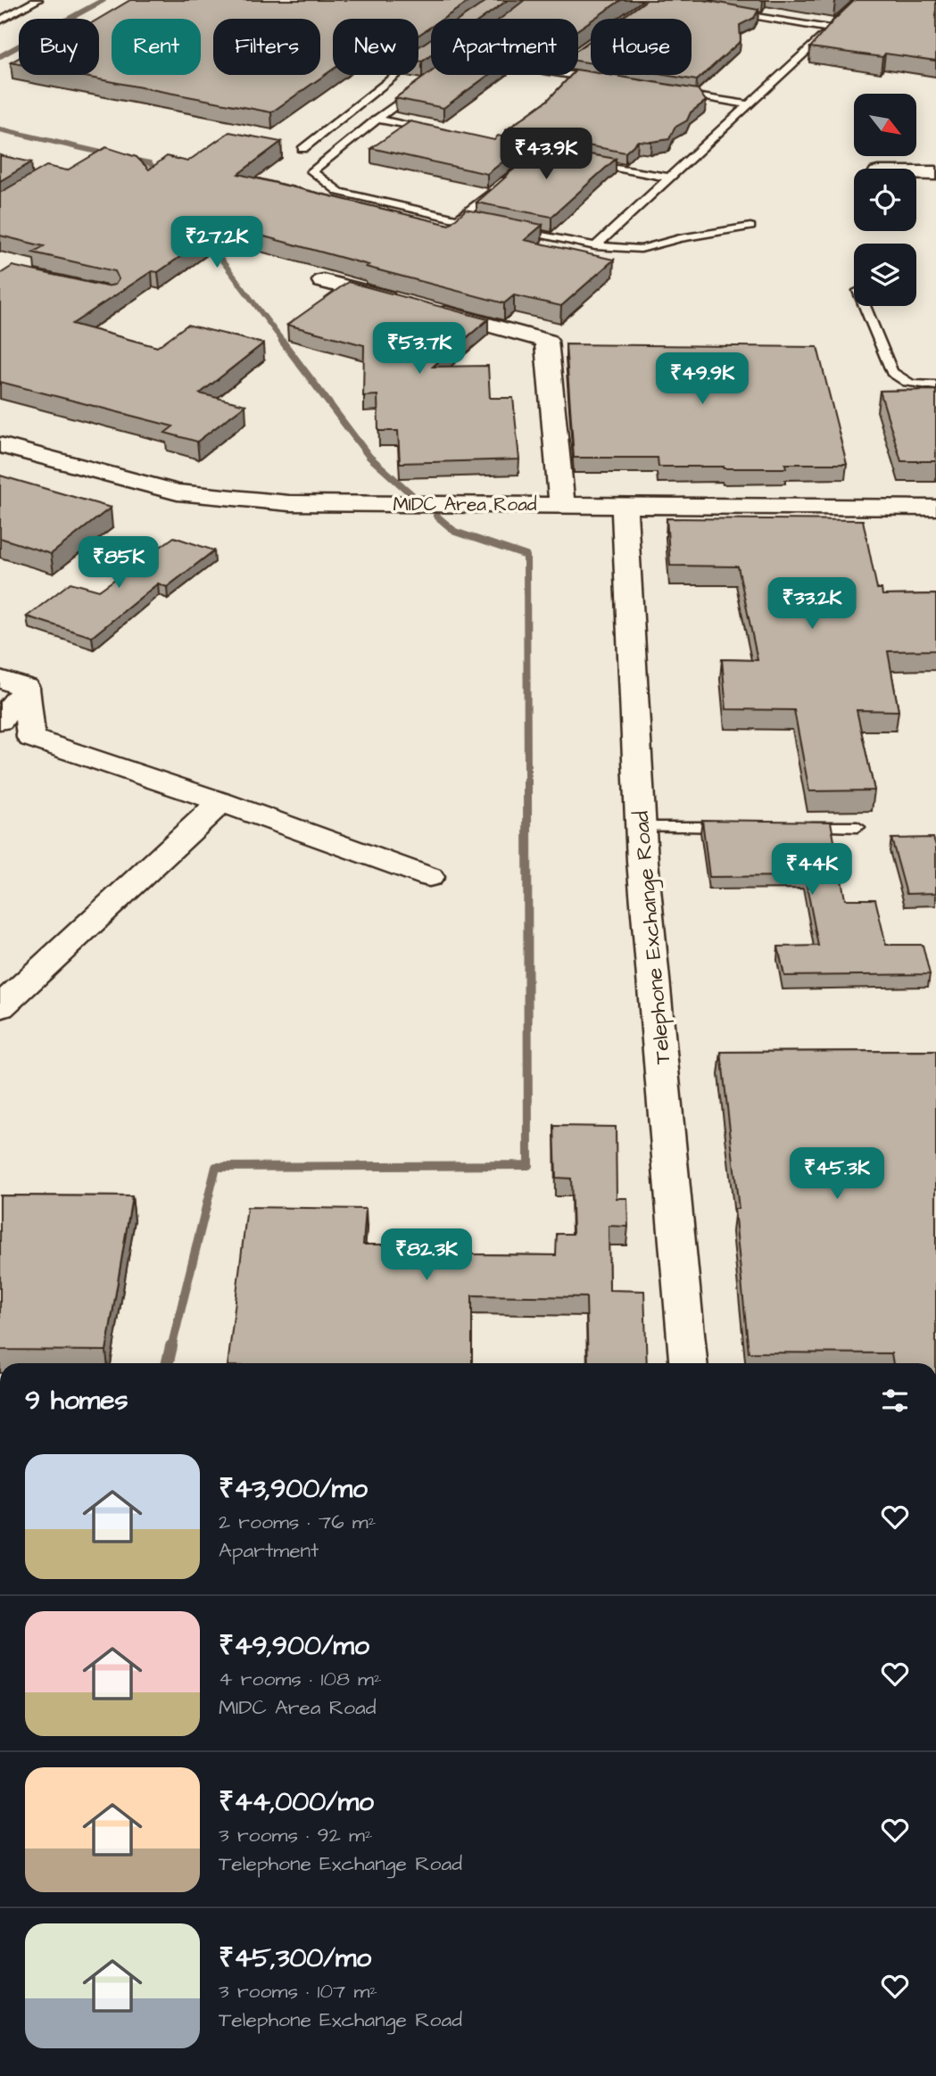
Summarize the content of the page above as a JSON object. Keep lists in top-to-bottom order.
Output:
{
  "streets": {
    "street": ["MIDC Area Road", "Telephone Exchange Road"]
  },
  "crossings": [
    ["MIDC Area Road", "Telephone Exchange Road"]
  ],
  "north": "bottom right",
  "page": {
    "chip": [
      "Buy",
      "Rent",
      "Filters",
      "New",
      "Apartment",
      "House"
    ],
    "price": [
      "₹43.9K",
      "₹27.2K",
      "₹53.7K",
      "₹49.9K",
      "₹85K",
      "₹33.2K",
      "₹44K",
      "₹45.3K",
      "₹82.3K"
    ],
    "heading": "9 homes",
    "list": [
      {
        "name": "₹43,900/mo",
        "note": "2 rooms · 76 m² · Apartment"
      },
      {
        "name": "₹49,900/mo",
        "note": "4 rooms · 108 m² · MIDC Area Road"
      },
      {
        "name": "₹44,000/mo",
        "note": "3 rooms · 92 m² · Telephone Exchange Road"
      },
      {
        "name": "₹45,300/mo",
        "note": "3 rooms · 107 m² · Telephone Exchange Road"
      }
    ]
  }
}
